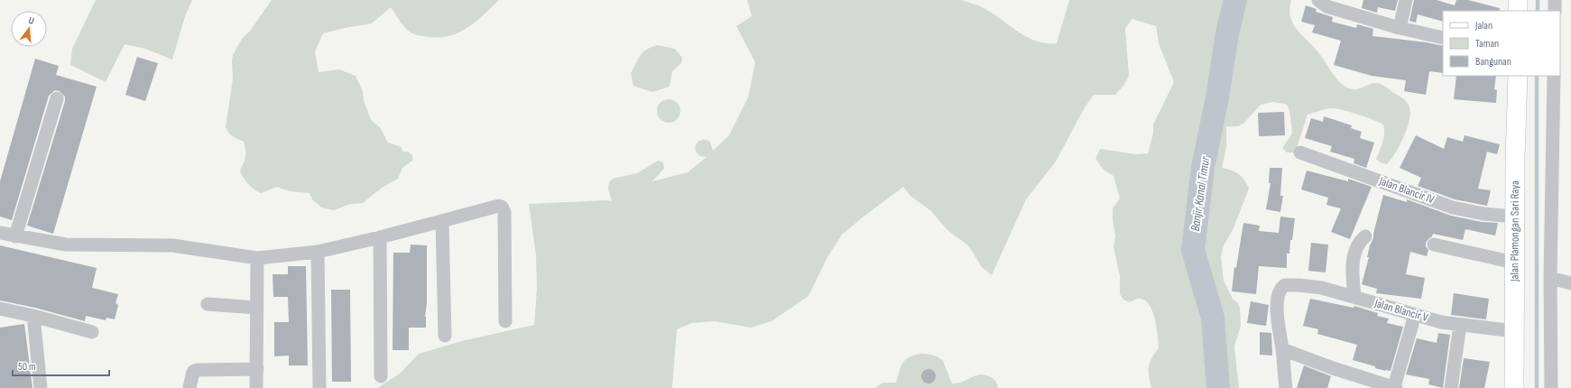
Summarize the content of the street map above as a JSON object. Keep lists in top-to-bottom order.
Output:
{
  "streets": {
    "street": ["Jalan Blancir IV", "Jalan Plamongan Sari Raya", "Jalan Blancir V"]
  },
  "crossings": [
    ["Jalan Blancir IV", "Jalan Plamongan Sari Raya"],
    ["Jalan Plamongan Sari Raya", "Jalan Blancir V"]
  ],
  "water": ["Banjir Kanal Timur"],
  "legend": ["Jalan", "Taman", "Bangunan"],
  "scale_bar": "50 m",
  "north": "top"
}
